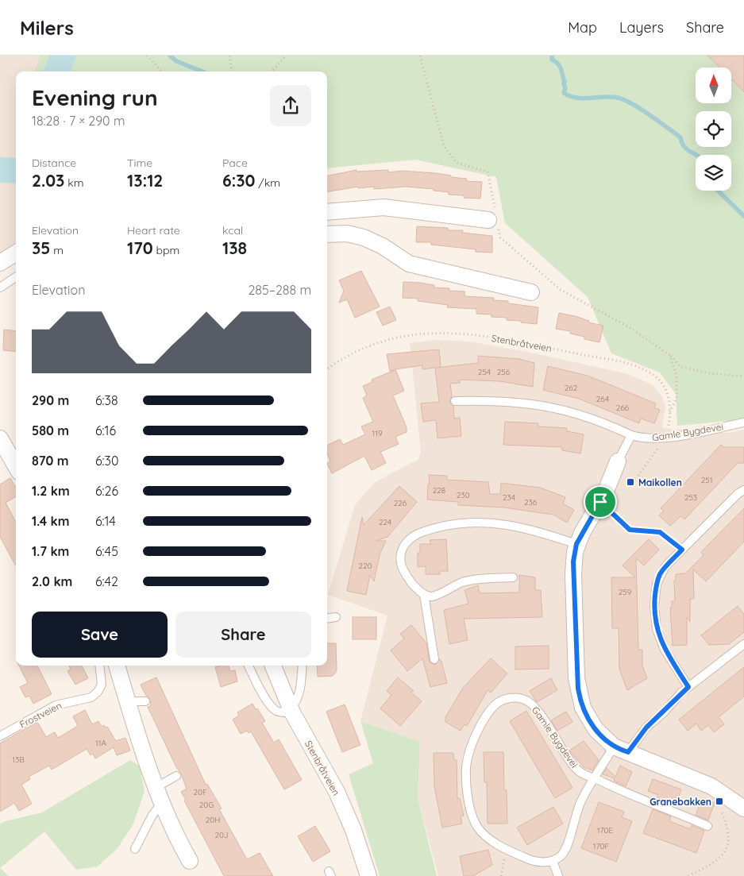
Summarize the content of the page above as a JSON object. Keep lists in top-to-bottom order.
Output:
{
  "streets": {
    "street": ["Stenbråtveien"],
    "lane": ["Gamle Bygdevei", "Frostveien"]
  },
  "crossings": [
    ["Stenbråtveien", "Gamle Bygdevei"]
  ],
  "places": {
    "transit": ["Maikollen", "Granebakken"]
  },
  "house_numbers": [
    "254",
    "256",
    "262",
    "264",
    "266",
    "119",
    "251",
    "228",
    "230",
    "234",
    "253",
    "236",
    "226",
    "224",
    "220",
    "259",
    "11A",
    "13B",
    "20F",
    "20G",
    "20H",
    "170E",
    "20J",
    "170F"
  ],
  "north": "top",
  "page": {
    "header": "Milers",
    "nav": ["Map", "Layers", "Share"],
    "heading": ["Evening run", "18:28 · 7 × 290 m"],
    "stats": [
      ["Distance", "2.03 km"],
      ["Time", "13:12"],
      ["Pace", "6:30 /km"],
      ["Elevation", "35 m"],
      ["Heart rate", "170 bpm"],
      ["kcal", "138"]
    ],
    "chart": ["Elevation", "285–288 m"],
    "list": [
      {
        "name": "290 m",
        "note": "6:38"
      },
      {
        "name": "580 m",
        "note": "6:16"
      },
      {
        "name": "870 m",
        "note": "6:30"
      },
      {
        "name": "1.2 km",
        "note": "6:26"
      },
      {
        "name": "1.4 km",
        "note": "6:14"
      },
      {
        "name": "1.7 km",
        "note": "6:45"
      },
      {
        "name": "2.0 km",
        "note": "6:42"
      }
    ],
    "buttons": ["Save", "Share"]
  }
}
